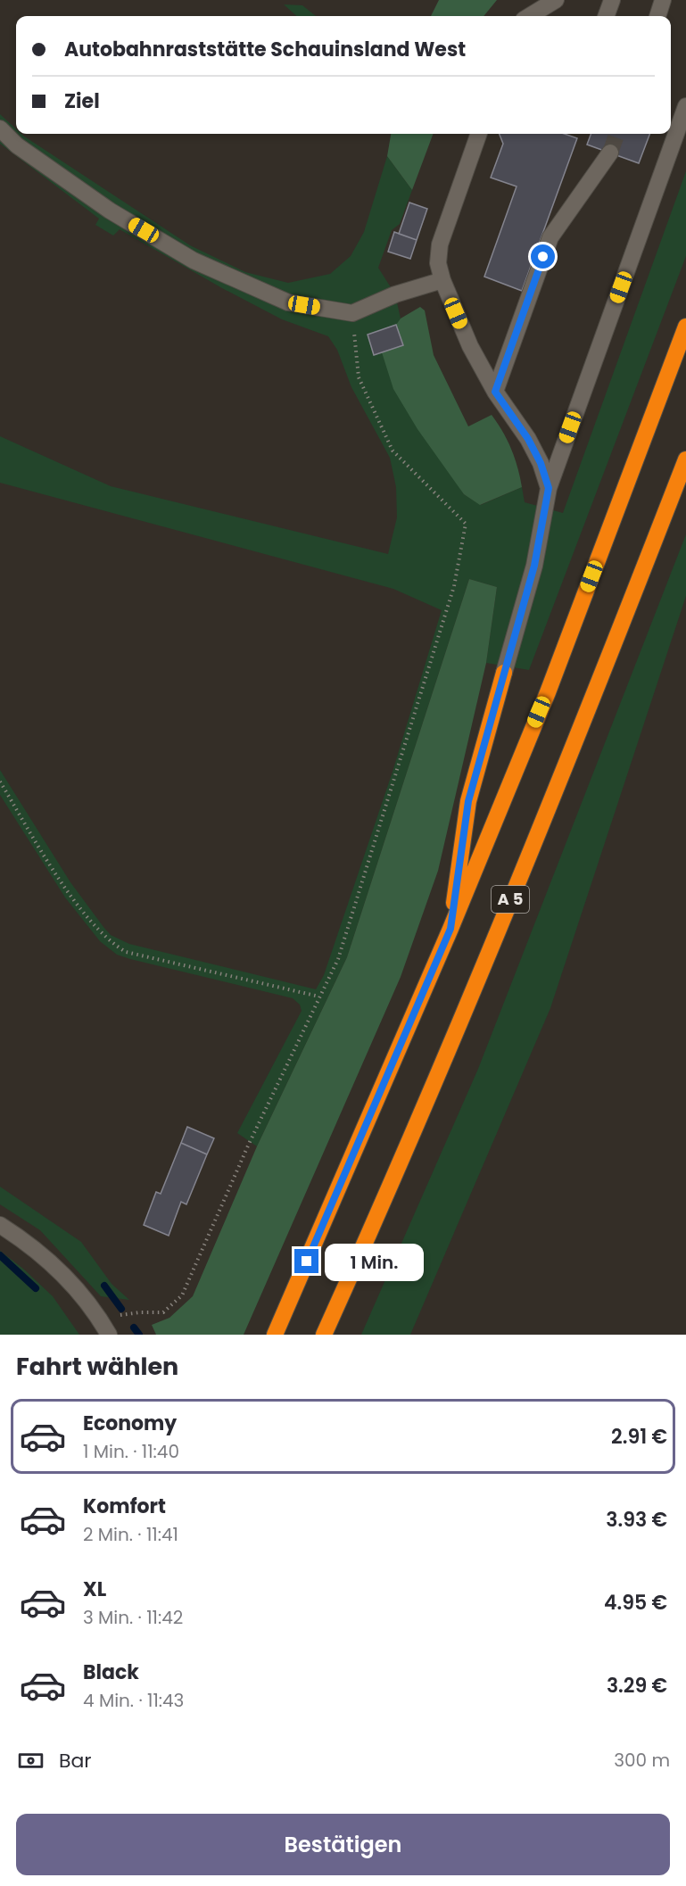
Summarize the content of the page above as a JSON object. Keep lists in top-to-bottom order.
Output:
{
  "streets": {
    "highway": ["A 5"]
  },
  "page": {
    "banner": ["Autobahnraststätte Schauinsland West", "Ziel"],
    "bubble": "1 Min.",
    "heading": "Fahrt wählen",
    "list": [
      {
        "name": "Economy",
        "note": "1 Min. · 11:40",
        "value": "2.91 €"
      },
      {
        "name": "Komfort",
        "note": "2 Min. · 11:41",
        "value": "3.93 €"
      },
      {
        "name": "XL",
        "note": "3 Min. · 11:42",
        "value": "4.95 €"
      },
      {
        "name": "Black",
        "note": "4 Min. · 11:43",
        "value": "3.29 €"
      }
    ],
    "pay": ["Bar", "300 m"],
    "buttons": "Bestätigen"
  }
}
